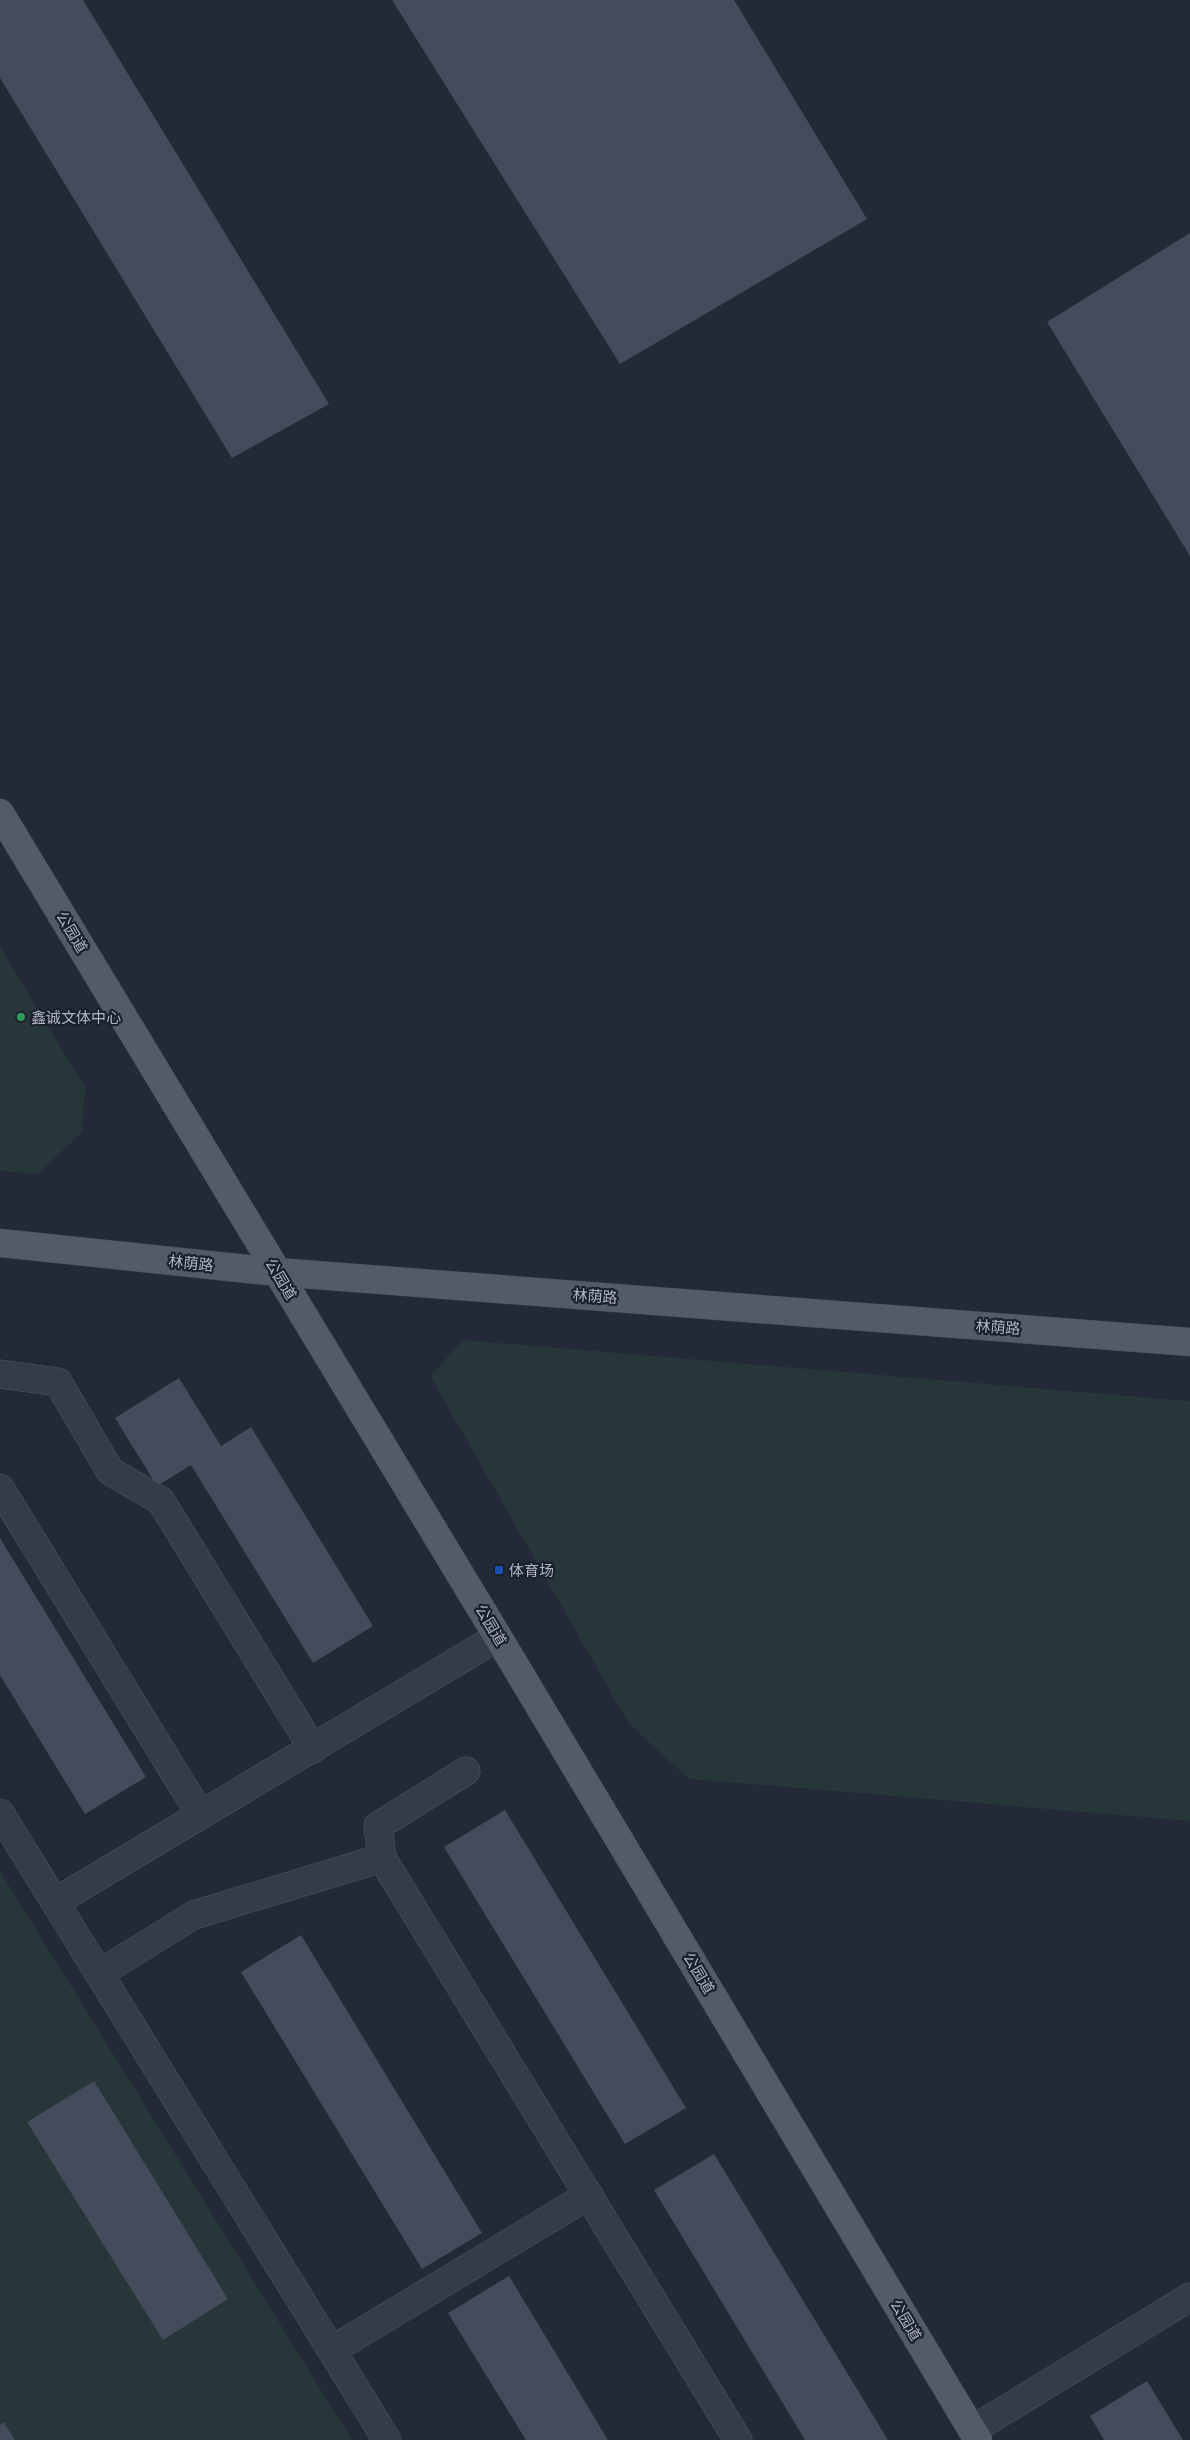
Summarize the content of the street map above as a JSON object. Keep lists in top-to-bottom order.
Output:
{
  "streets": {
    "main road": ["公园道", "林荫路"]
  },
  "crossings": [
    ["公园道", "林荫路"]
  ],
  "places": {
    "other": ["鑫诚文体中心"],
    "transit": ["体育场"]
  }
}
